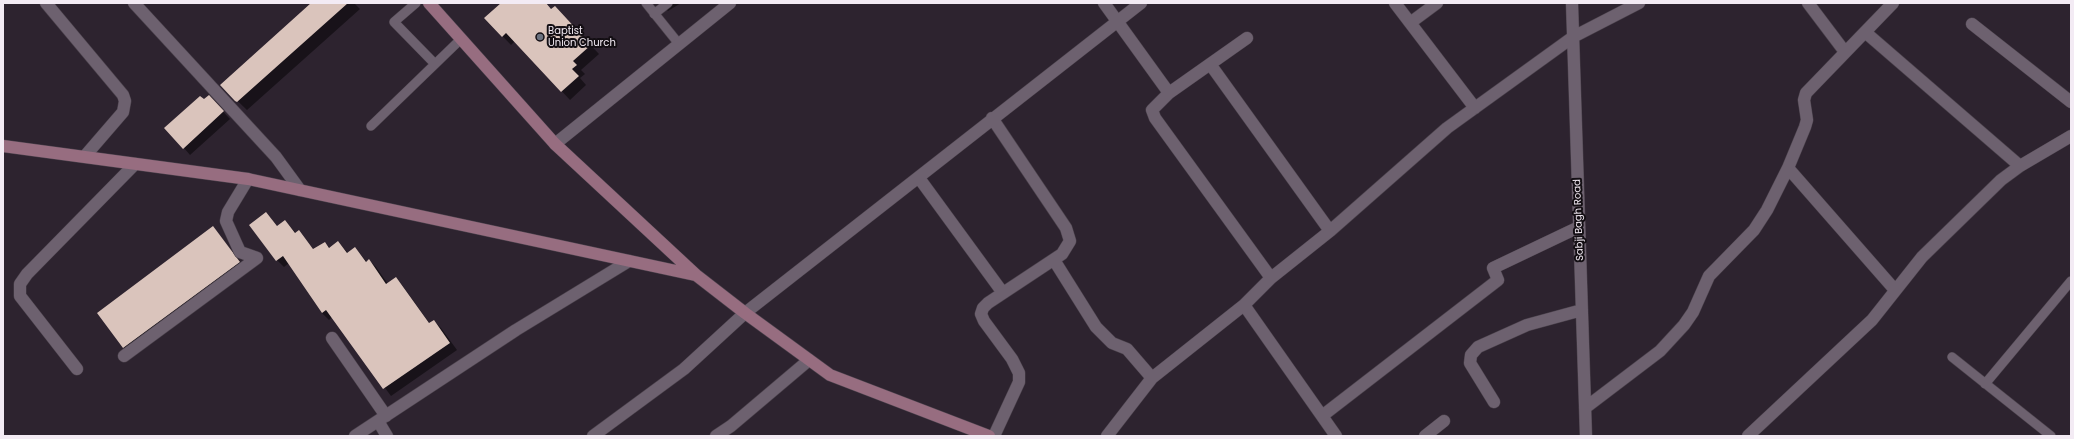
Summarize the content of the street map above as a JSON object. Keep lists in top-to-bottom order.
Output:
{
  "streets": {
    "street": ["Sabji Bagh Road"]
  },
  "places": ["Baptist Union Church"]
}
